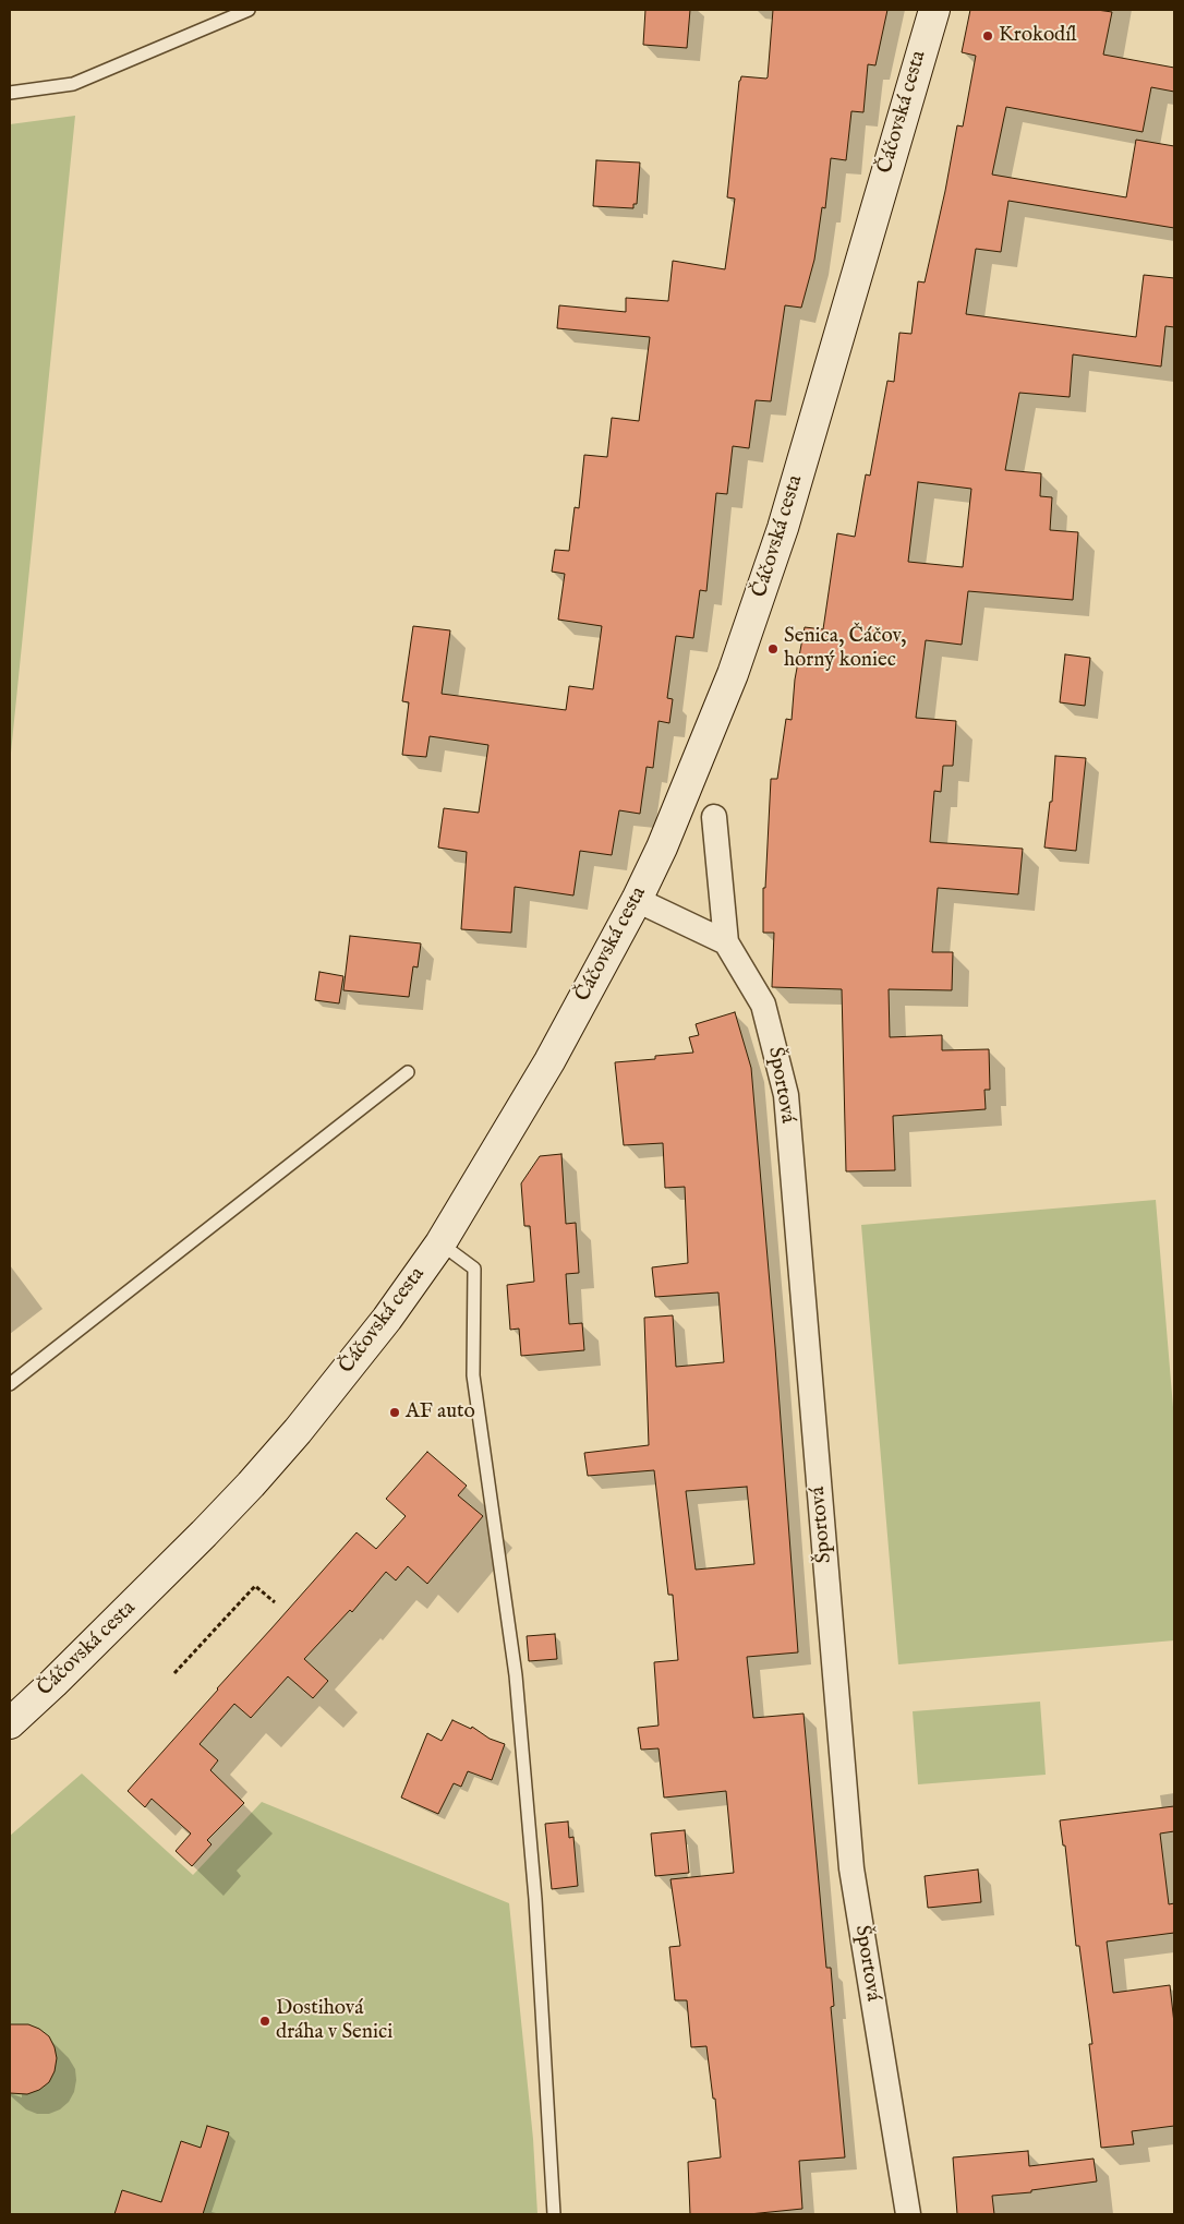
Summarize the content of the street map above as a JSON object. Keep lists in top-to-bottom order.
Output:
{
  "streets": {
    "main road": ["Čáčovská cesta"],
    "street": ["Športová"]
  },
  "places": [
    "Krokodíl",
    "Senica, Čáčov, horný koniec",
    "AF auto",
    "Dostihová dráha v Senici"
  ]
}
